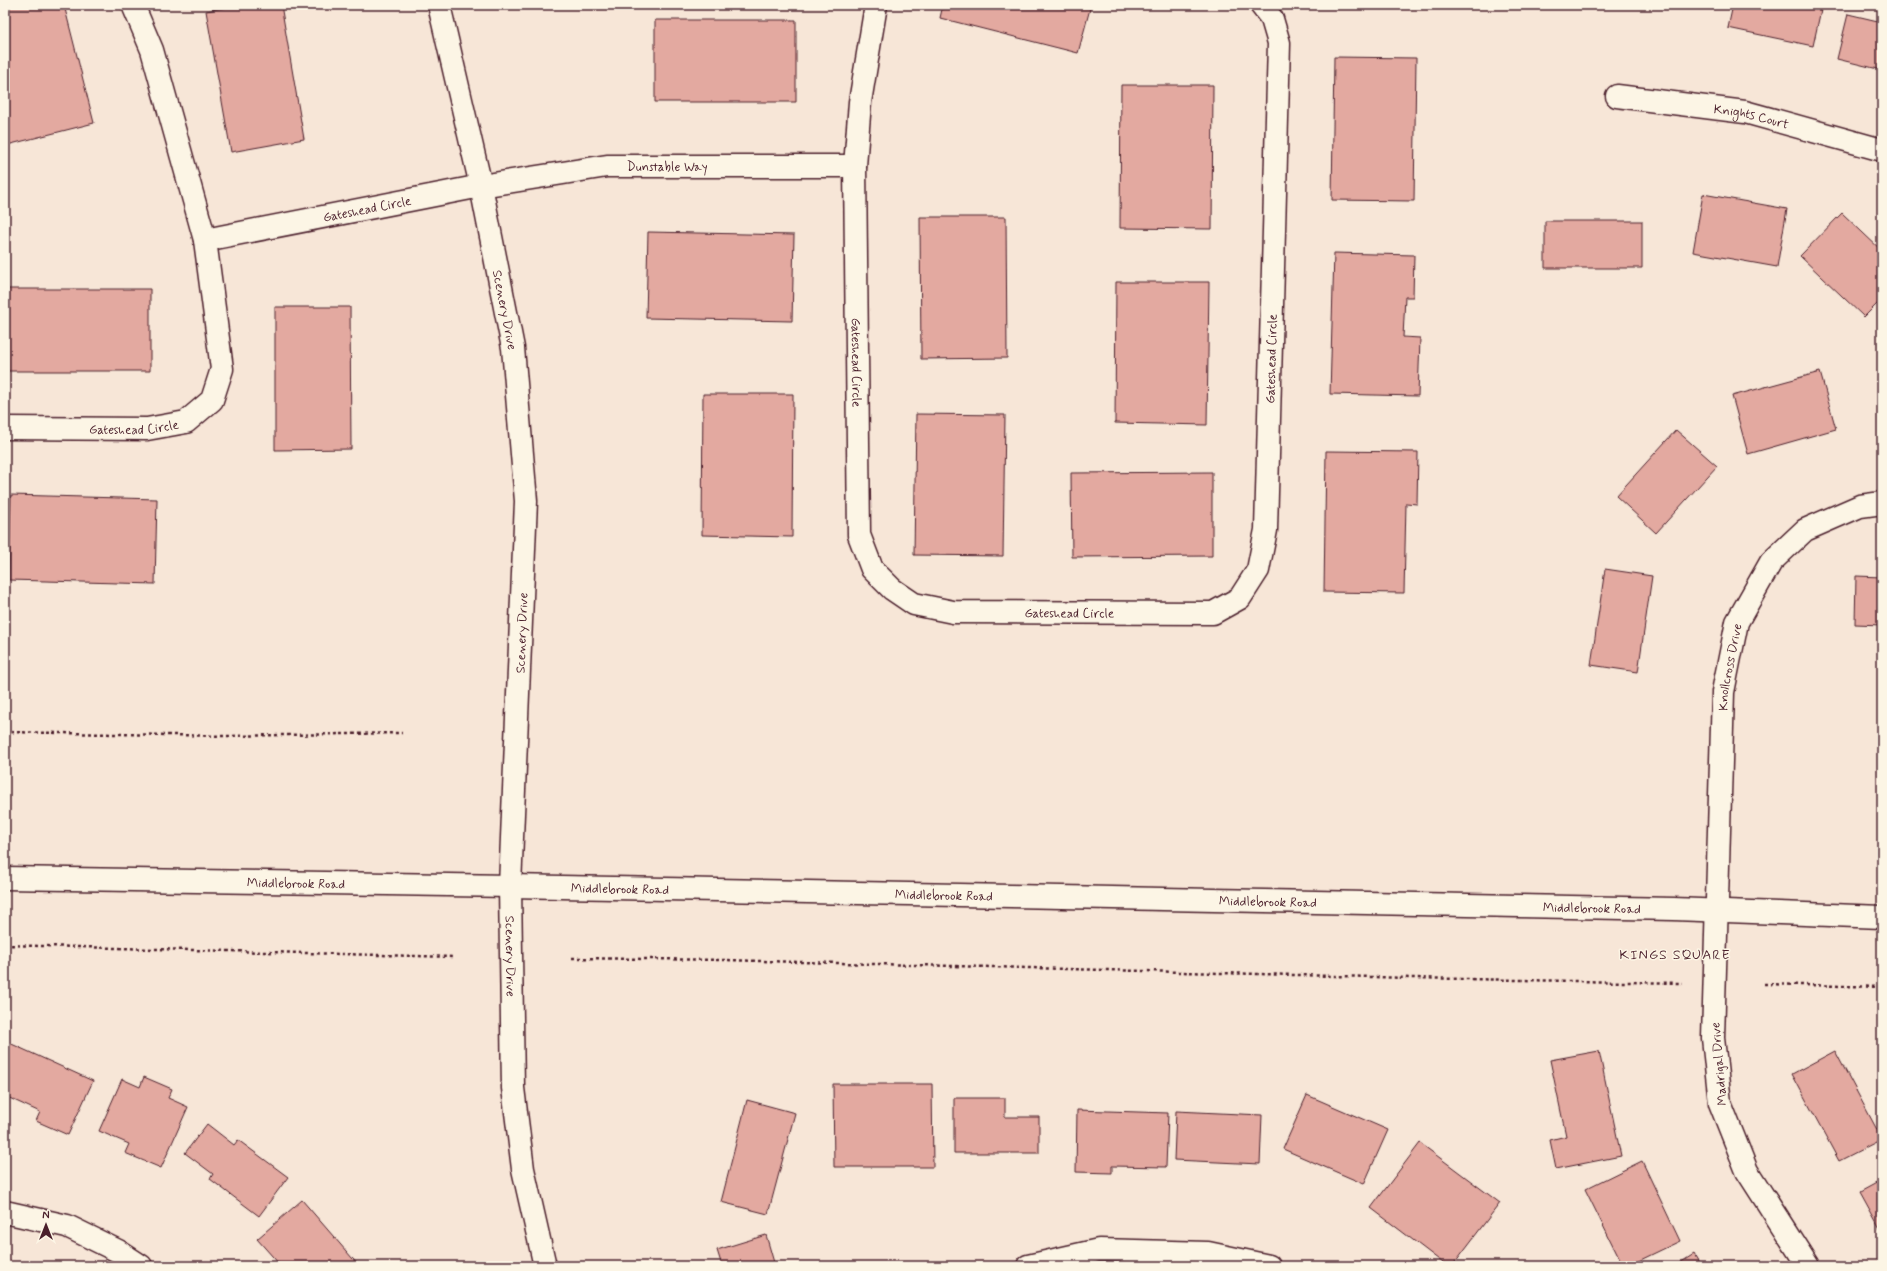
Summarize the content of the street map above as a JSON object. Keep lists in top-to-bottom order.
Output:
{
  "streets": {
    "street": [
      "Knights Court",
      "Dunstable Way",
      "Gateshead Circle",
      "Scenery Drive",
      "Knollcross Drive",
      "Middlebrook Road",
      "Madrigal Drive"
    ]
  },
  "crossings": [
    ["Dunstable Way", "Gateshead Circle"],
    ["Dunstable Way", "Scenery Drive"],
    ["Gateshead Circle", "Scenery Drive"],
    ["Scenery Drive", "Middlebrook Road"],
    ["Knollcross Drive", "Middlebrook Road"],
    ["Knollcross Drive", "Madrigal Drive"],
    ["Middlebrook Road", "Madrigal Drive"]
  ],
  "districts": ["KINGS SQUARE"],
  "north": "top"
}
